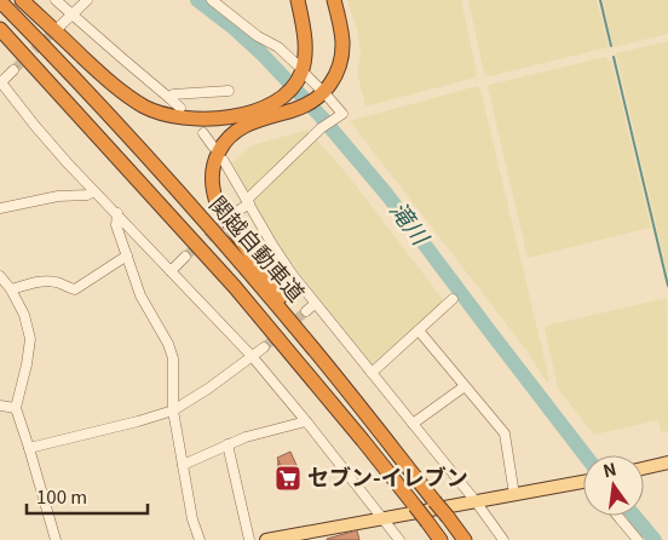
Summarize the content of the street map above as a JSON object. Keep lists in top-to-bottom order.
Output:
{
  "streets": {
    "highway": ["関越自動車道"]
  },
  "water": ["滝川"],
  "places": {
    "supermarket": ["セブン-イレブン"]
  },
  "scale_bar": "100 m",
  "north": "top"
}
